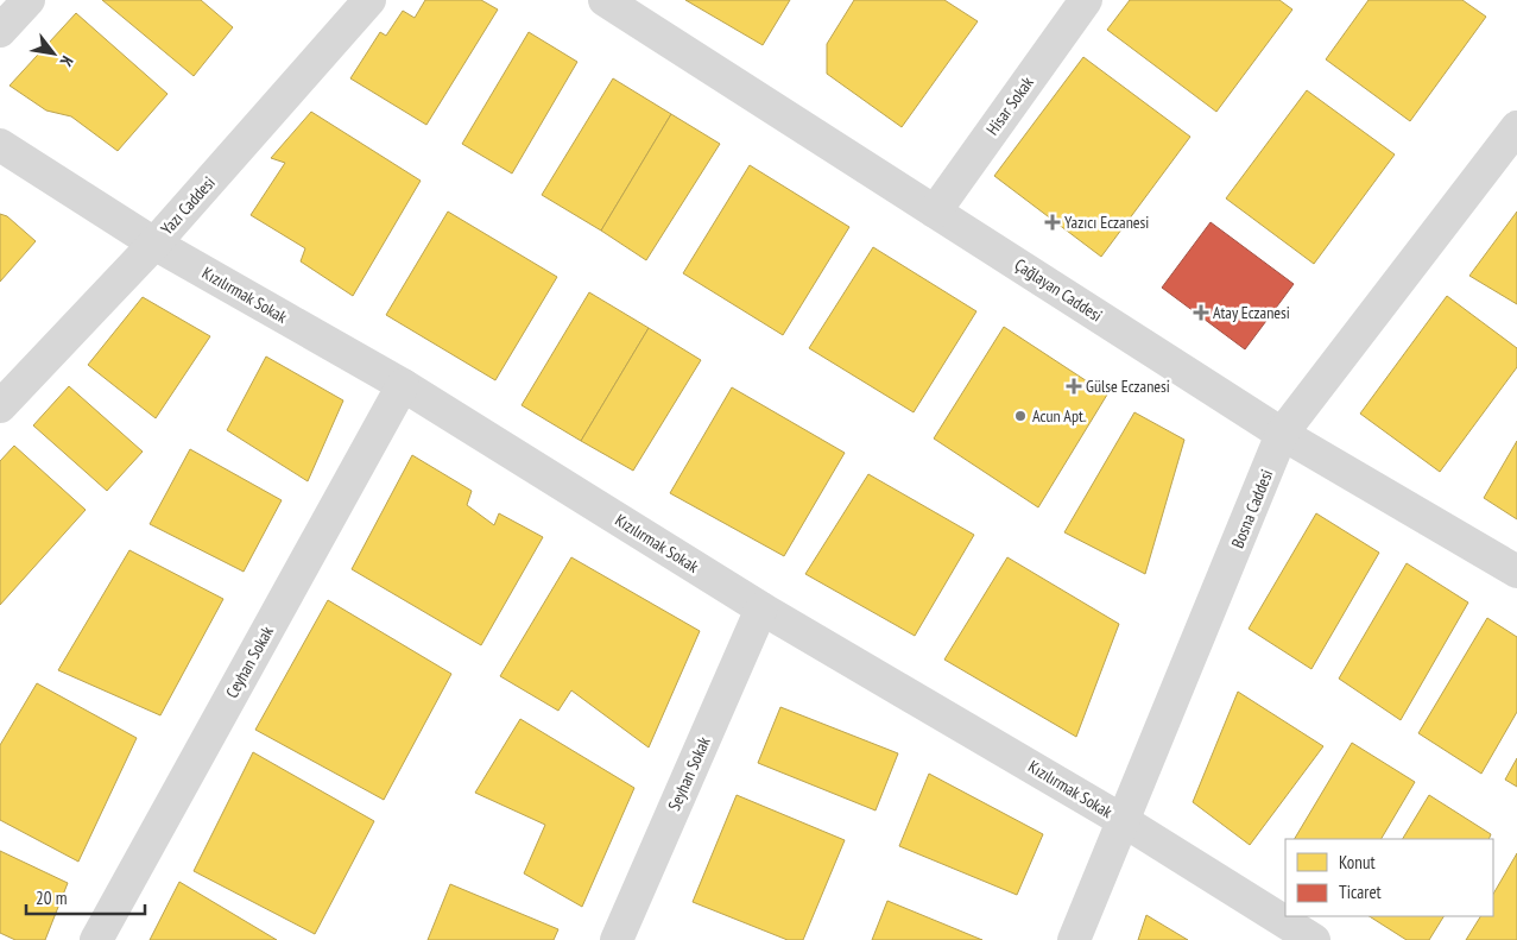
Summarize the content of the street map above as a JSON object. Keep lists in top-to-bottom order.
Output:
{
  "streets": {
    "street": [
      "Hisar Sokak",
      "Yazı Caddesi",
      "Çağlayan Caddesi",
      "Kızılırmak Sokak",
      "Bosna Caddesi",
      "Ceyhan Sokak",
      "Seyhan Sokak"
    ]
  },
  "crossings": [
    ["Hisar Sokak", "Çağlayan Caddesi"],
    ["Yazı Caddesi", "Kızılırmak Sokak"],
    ["Çağlayan Caddesi", "Bosna Caddesi"],
    ["Kızılırmak Sokak", "Bosna Caddesi"],
    ["Kızılırmak Sokak", "Ceyhan Sokak"],
    ["Kızılırmak Sokak", "Seyhan Sokak"]
  ],
  "places": {
    "health": ["Yazıcı Eczanesi", "Atay Eczanesi", "Gülse Eczanesi"],
    "other": ["Acun Apt."]
  },
  "legend": ["Konut", "Ticaret"],
  "scale_bar": "20 m",
  "north": "bottom right"
}
